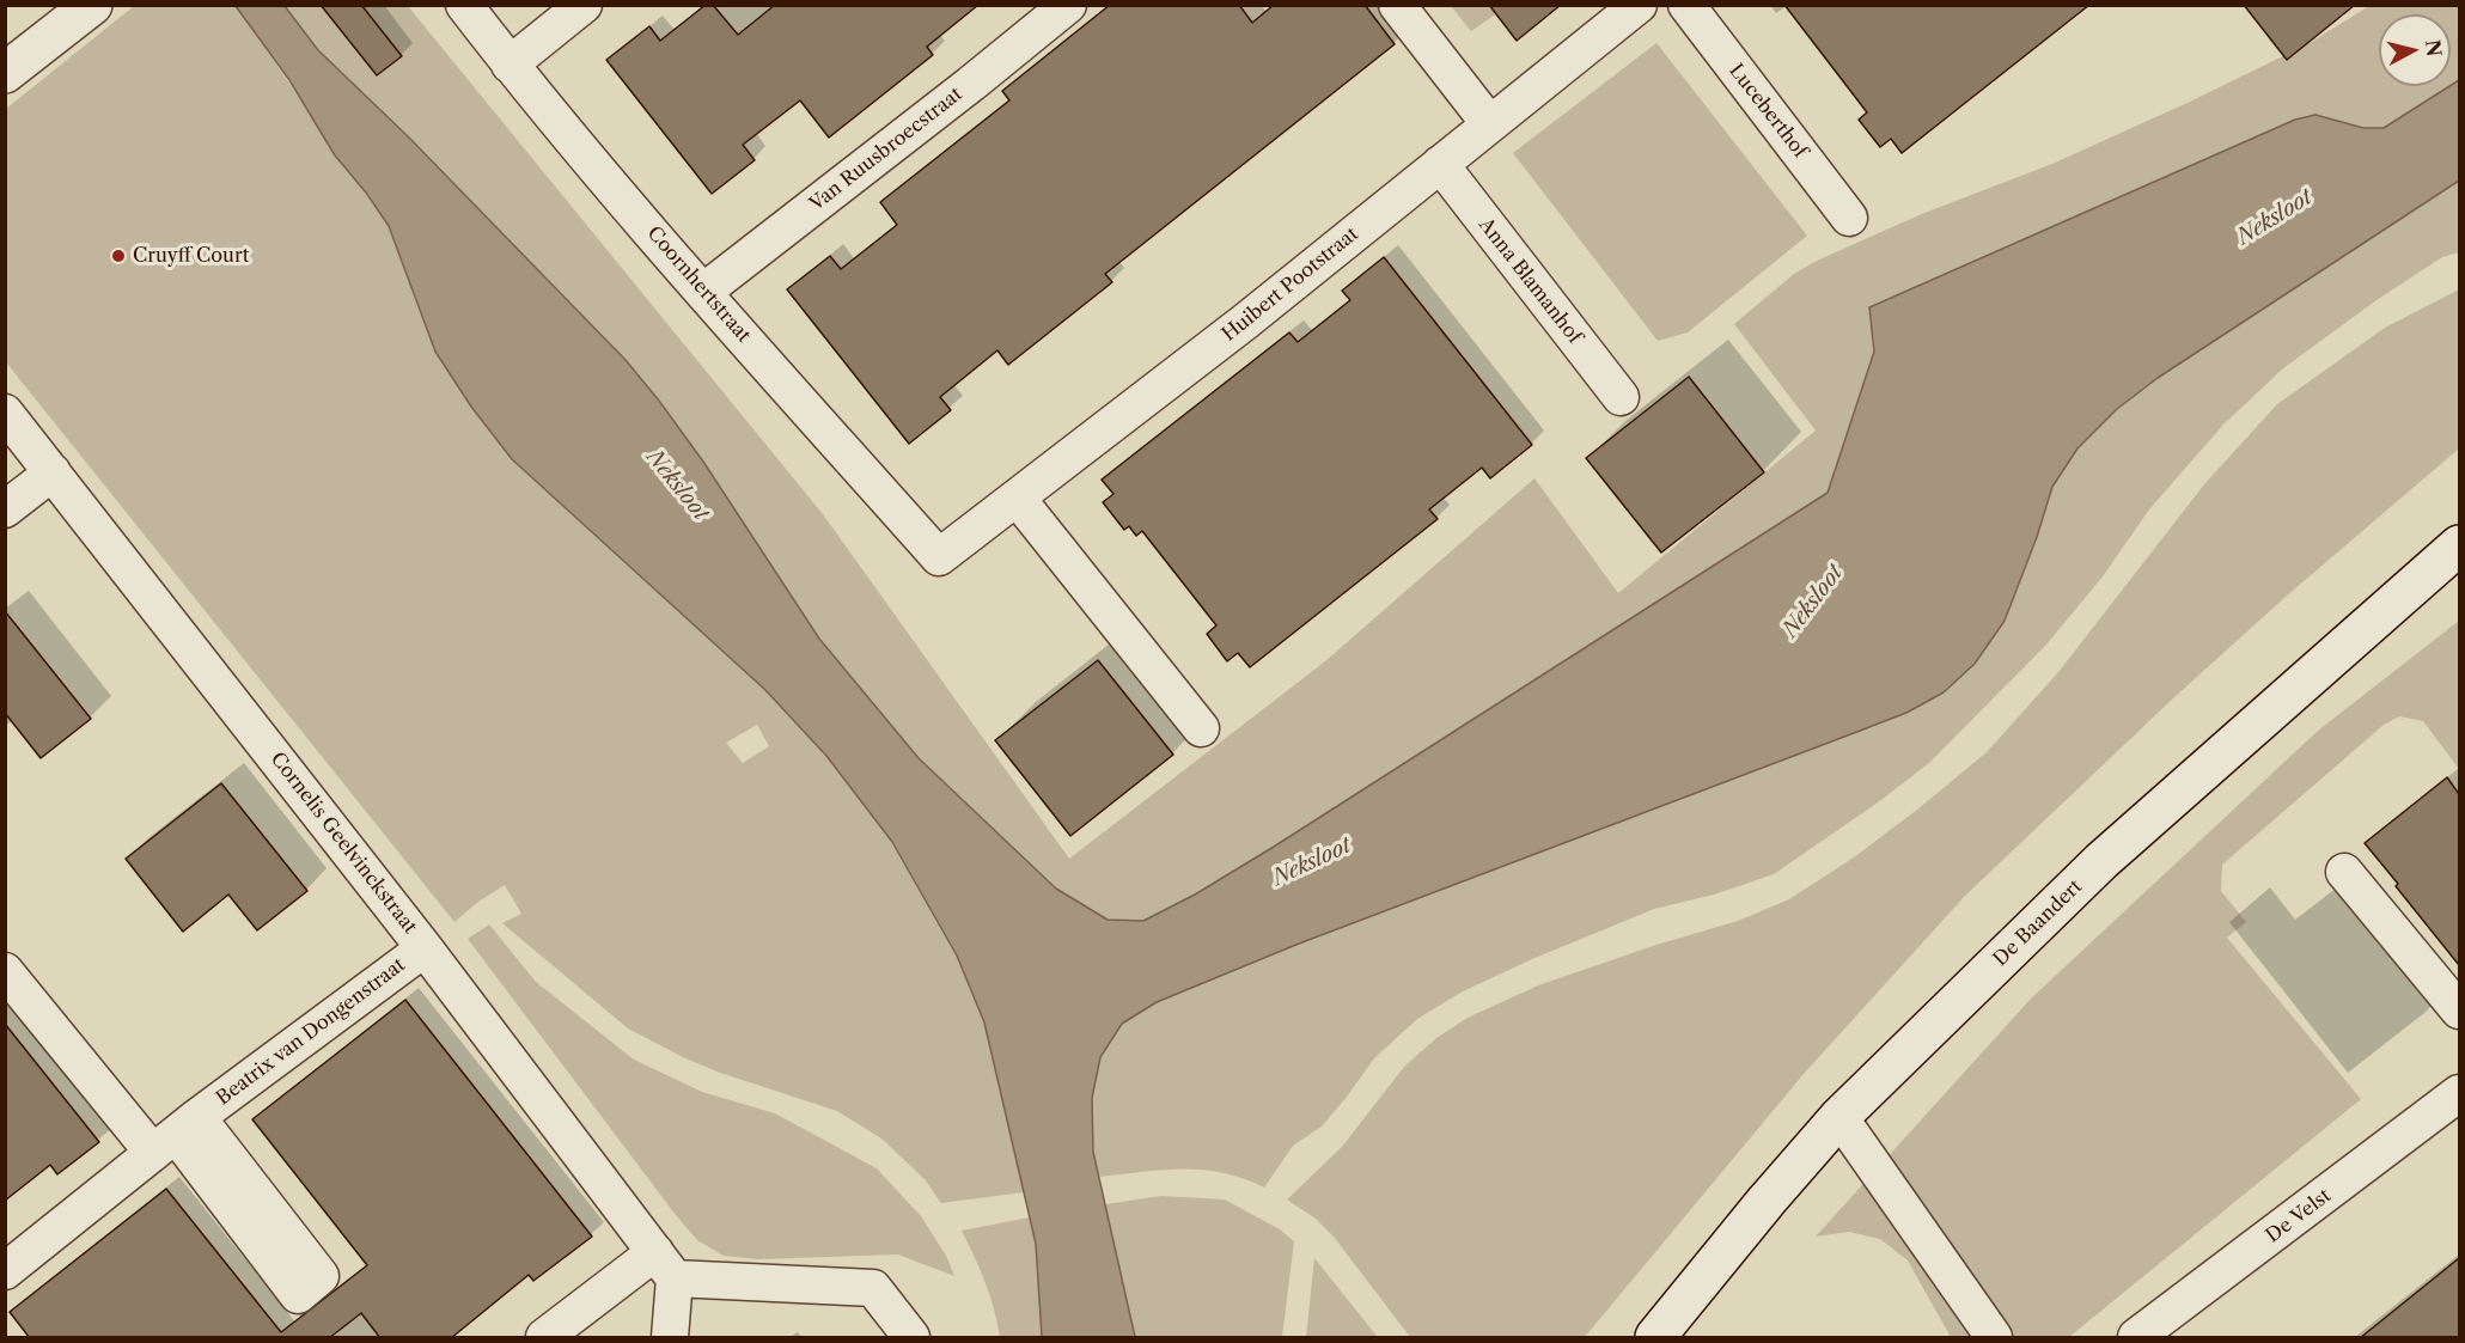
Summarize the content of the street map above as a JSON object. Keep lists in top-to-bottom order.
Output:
{
  "streets": {
    "main road": ["De Baandert"],
    "street": [
      "Luceberthof",
      "Van Ruusbroecstraat",
      "Anna Blamanhof",
      "Coornhertstraat",
      "Huibert Pootstraat",
      "Cornelis Geelvinckstraat",
      "Beatrix van Dongenstraat",
      "De Velst"
    ]
  },
  "crossings": [
    ["Van Ruusbroecstraat", "Coornhertstraat"],
    ["Anna Blamanhof", "Huibert Pootstraat"],
    ["Coornhertstraat", "Huibert Pootstraat"],
    ["Cornelis Geelvinckstraat", "Beatrix van Dongenstraat"]
  ],
  "water": ["Neksloot"],
  "places": ["Cruyff Court"],
  "north": "right"
}
